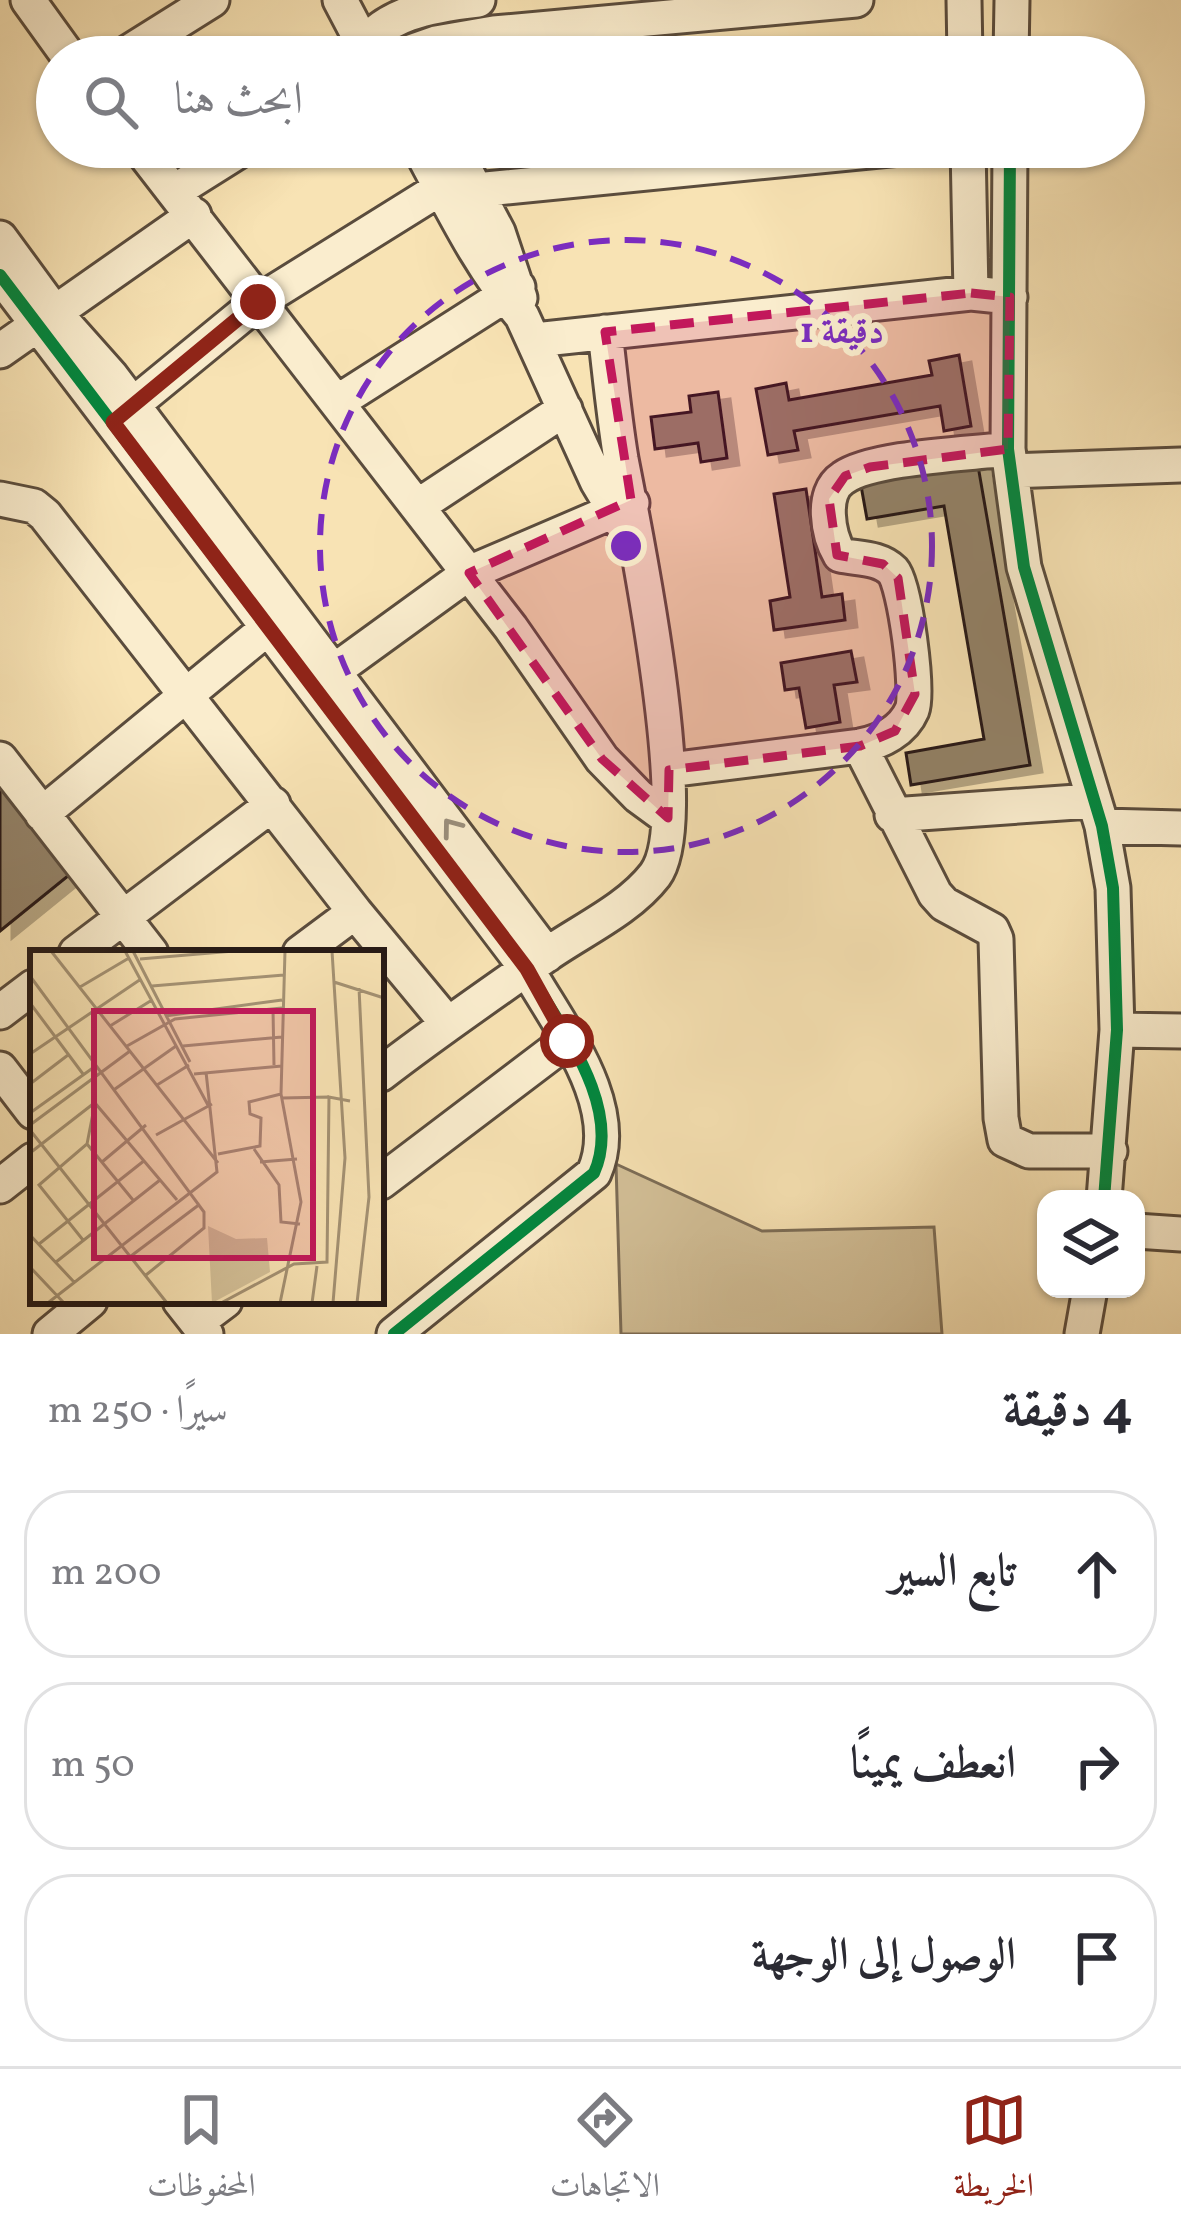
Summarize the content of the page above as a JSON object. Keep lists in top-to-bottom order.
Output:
{
  "page": {
    "search": "ابحث هنا",
    "heading": ["4 دقيقة", "سيرًا · 250 m"],
    "list": [
      ["تابع السير", "200 m"],
      ["انعطف يمينًا", "50 m"],
      "الوصول إلى الوجهة"
    ],
    "nav": ["الخريطة", "الاتجاهات", "المحفوظات"]
  },
  "rings": ["1 دقيقة"]
}
